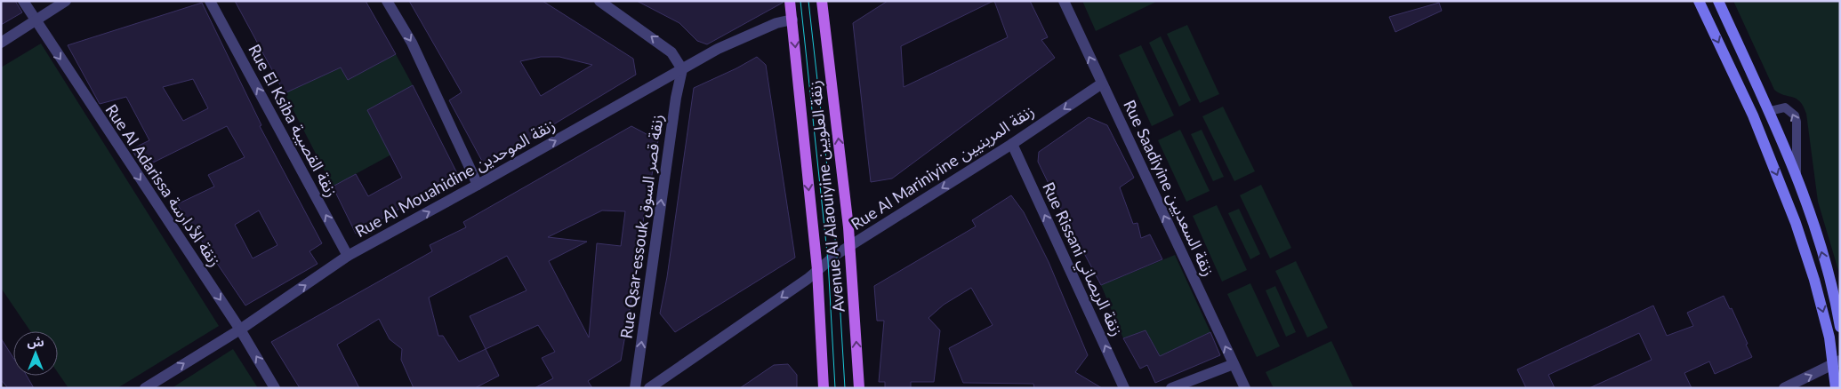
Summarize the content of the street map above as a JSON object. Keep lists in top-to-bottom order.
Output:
{
  "streets": {
    "main road": ["Avenue Al Alaouiyine زنقة العلويين"],
    "street": [
      "Rue El Ksiba زنقة القصيبة",
      "Rue Al Mariniyine زنقة المرينيين",
      "Rue Al Mouahidine زنقة الموحدين",
      "Rue Al Adarissa زنقة الأدارسة",
      "Rue Saadiyine زنقة السعديين",
      "Rue Qsar-essouk زنقة قصر السوق",
      "Rue Rissani زنقة الريصاني"
    ]
  },
  "crossings": [
    ["Rue El Ksiba زنقة القصيبة", "Rue Al Mouahidine زنقة الموحدين"],
    ["Rue Al Mariniyine زنقة المرينيين", "Rue Saadiyine زنقة السعديين"],
    ["Rue Al Mariniyine زنقة المرينيين", "Avenue Al Alaouiyine زنقة العلويين"],
    ["Rue Al Mariniyine زنقة المرينيين", "Rue Rissani زنقة الريصاني"],
    ["Rue Al Mouahidine زنقة الموحدين", "Rue Al Adarissa زنقة الأدارسة"],
    ["Rue Al Mouahidine زنقة الموحدين", "Avenue Al Alaouiyine زنقة العلويين"],
    ["Rue Al Mouahidine زنقة الموحدين", "Rue Qsar-essouk زنقة قصر السوق"]
  ],
  "one_way": [
    "Rue El Ksiba زنقة القصيبة",
    "Rue Al Mariniyine زنقة المرينيين",
    "Rue Al Mouahidine زنقة الموحدين",
    "Rue Saadiyine زنقة السعديين",
    "Rue Qsar-essouk زنقة قصر السوق",
    "Rue Rissani زنقة الريصاني"
  ],
  "north": "top"
}
